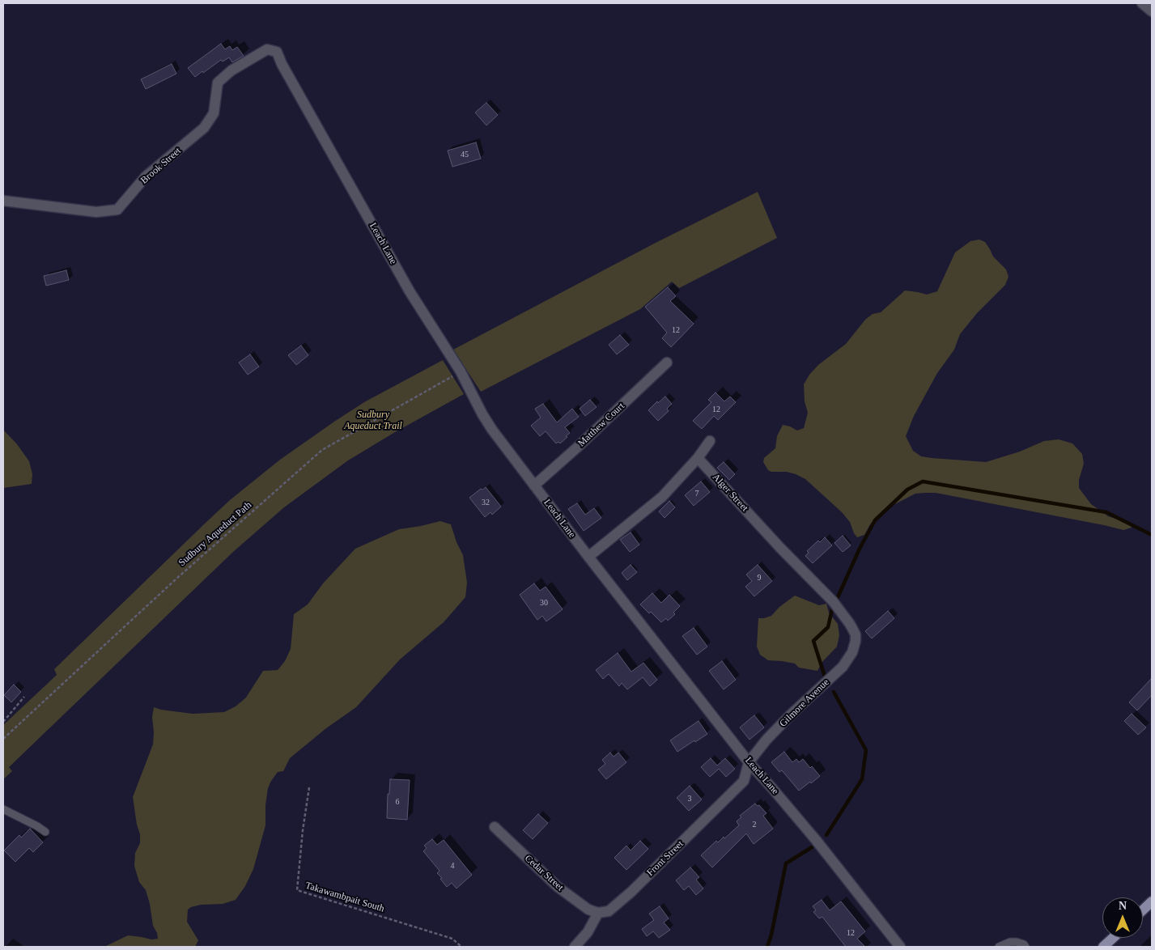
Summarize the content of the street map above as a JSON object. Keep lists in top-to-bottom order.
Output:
{
  "streets": {
    "street": [
      "Brook Street",
      "Leach Lane",
      "Matthew Court",
      "Alger Street",
      "Gilmore Avenue",
      "Front Street",
      "Cedar Street"
    ],
    "path": ["Sudbury Aqueduct Path", "Takawambpait South"]
  },
  "crossings": [
    ["Brook Street", "Leach Lane"],
    ["Leach Lane", "Matthew Court"],
    ["Leach Lane", "Sudbury Aqueduct Path"],
    ["Leach Lane", "Gilmore Avenue"],
    ["Leach Lane", "Front Street"],
    ["Alger Street", "Gilmore Avenue"],
    ["Gilmore Avenue", "Front Street"],
    ["Front Street", "Cedar Street"]
  ],
  "parks": ["Sudbury Aqueduct Trail"],
  "house_numbers": [
    "45",
    "12",
    "12",
    "7",
    "32",
    "9",
    "30",
    "3",
    "6",
    "2",
    "4",
    "12"
  ],
  "north": "top"
}
